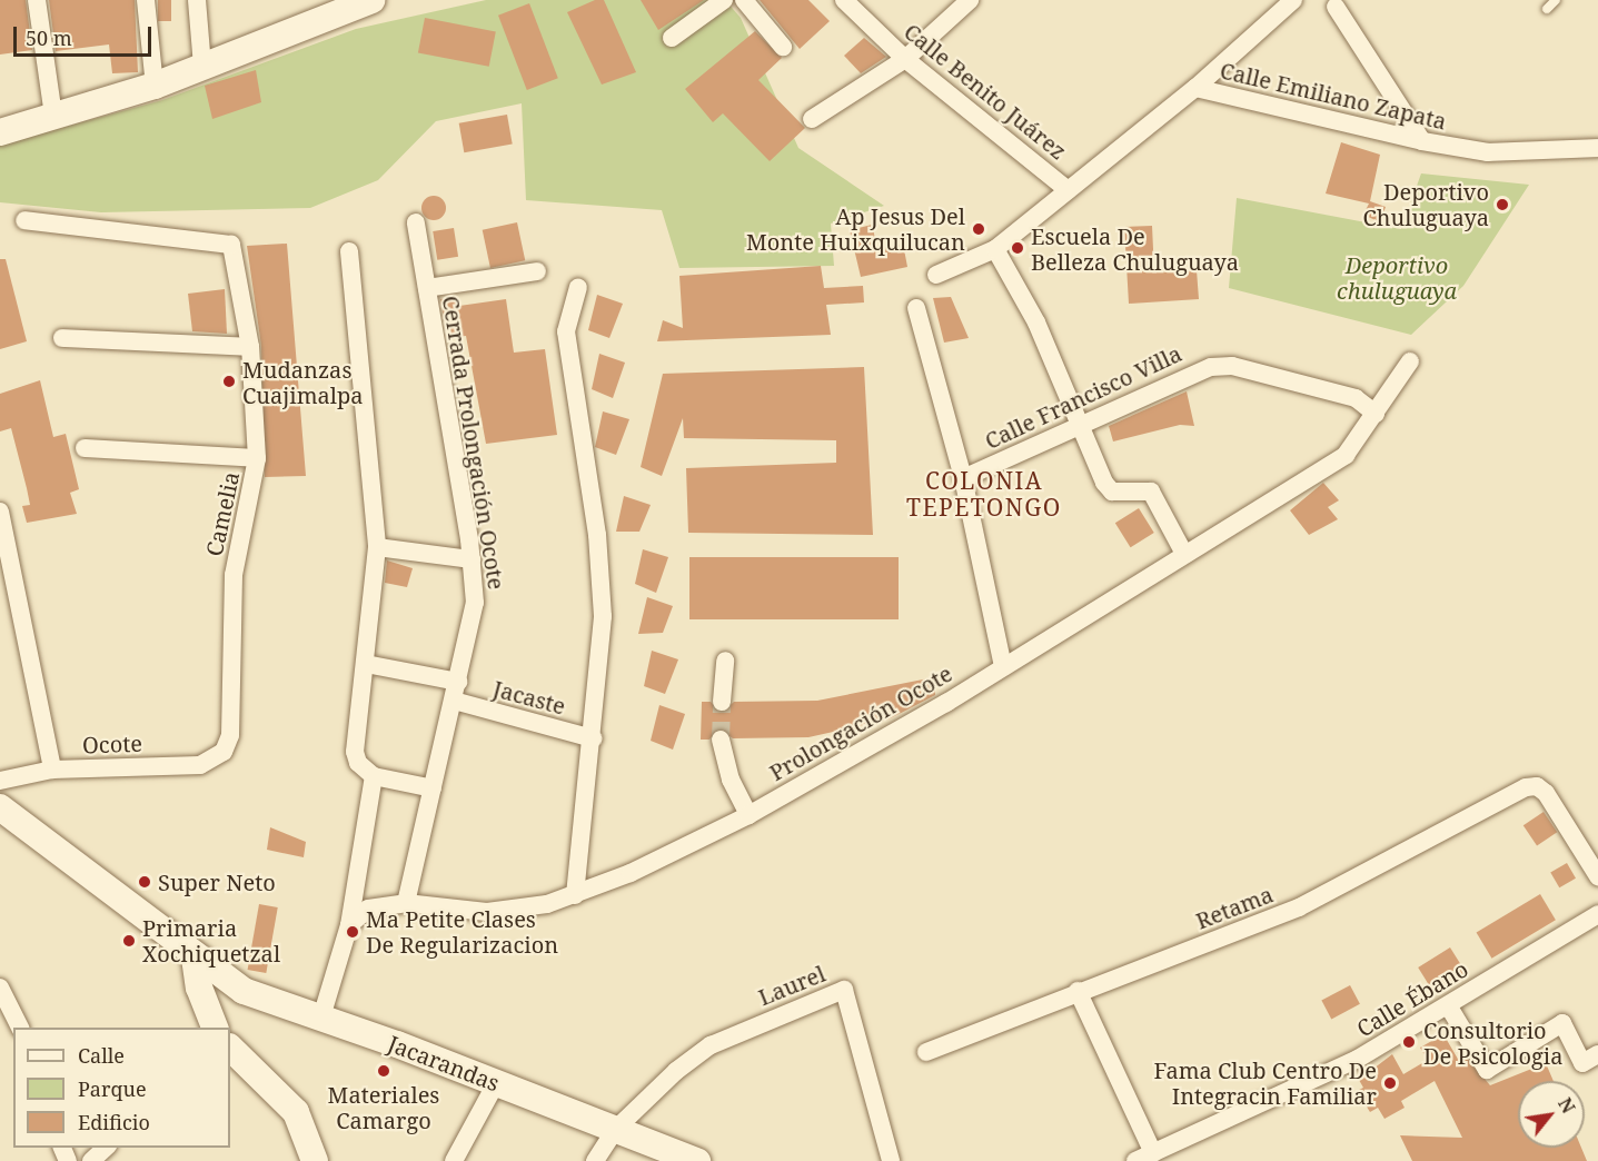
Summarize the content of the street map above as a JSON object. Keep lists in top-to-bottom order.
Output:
{
  "streets": {
    "street": [
      "Calle Benito Juárez",
      "Calle Emiliano Zapata",
      "Calle Francisco Villa",
      "Cerrada Prolongación Ocote",
      "Camelia",
      "Jacaste",
      "Prolongación Ocote",
      "Ocote",
      "Retama",
      "Laurel",
      "Calle Ébano",
      "Jacarandas"
    ]
  },
  "crossings": [
    ["Calle Benito Juárez", "Calle Emiliano Zapata"],
    ["Calle Francisco Villa", "Prolongación Ocote"],
    ["Cerrada Prolongación Ocote", "Jacaste"],
    ["Cerrada Prolongación Ocote", "Prolongación Ocote"],
    ["Camelia", "Ocote"],
    ["Laurel", "Jacarandas"]
  ],
  "districts": ["COLONIA TEPETONGO"],
  "parks": ["Deportivo chuluguaya"],
  "places": [
    "Deportivo Chuluguaya",
    "Ap Jesus Del Monte Huixquilucan",
    "Escuela De Belleza Chuluguaya",
    "Mudanzas Cuajimalpa",
    "Super Neto",
    "Ma Petite Clases De Regularizacion",
    "Primaria Xochiquetzal",
    "Consultorio De Psicologia",
    "Materiales Camargo",
    "Fama Club Centro De Integracin Familiar"
  ],
  "legend": ["Calle", "Parque", "Edificio"],
  "scale_bar": "50 m",
  "north": "top right"
}
